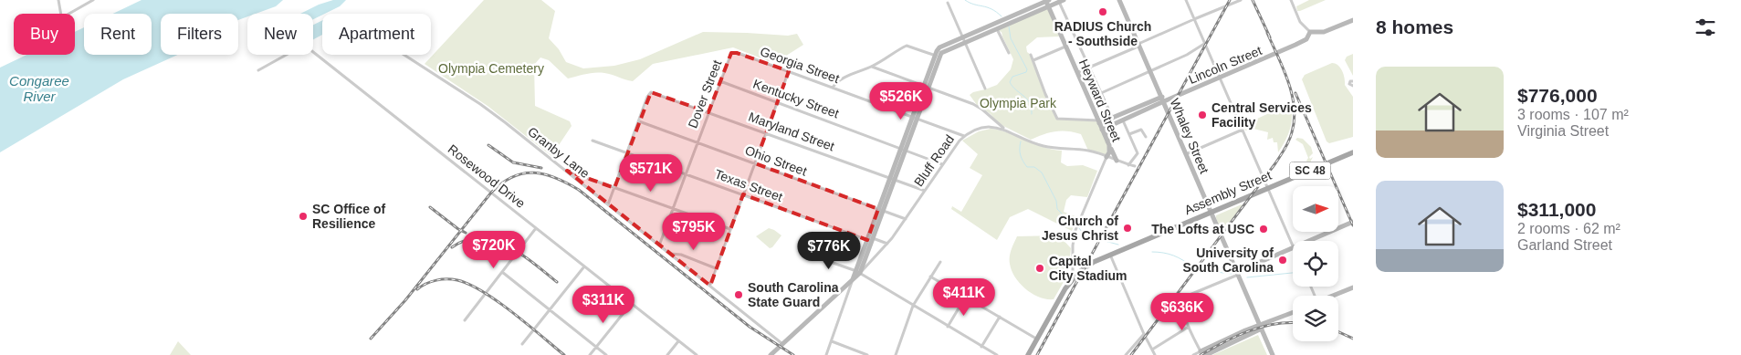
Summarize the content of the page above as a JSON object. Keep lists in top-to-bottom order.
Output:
{
  "streets": {
    "main road": ["SC 48", "Assembly Street"],
    "street": [
      "Georgia Street",
      "Lincoln Street",
      "Dover Street",
      "Kentucky Street",
      "Heyward Street",
      "Maryland Street",
      "Whaley Street",
      "Granby Lane",
      "Ohio Street",
      "Bluff Road",
      "Rosewood Drive",
      "Texas Street"
    ]
  },
  "crossings": [
    ["Georgia Street", "Dover Street"],
    ["Georgia Street", "Bluff Road"],
    ["Lincoln Street", "Heyward Street"],
    ["Lincoln Street", "Whaley Street"],
    ["Dover Street", "Kentucky Street"],
    ["Dover Street", "Maryland Street"],
    ["Dover Street", "Granby Lane"],
    ["Dover Street", "Ohio Street"],
    ["Dover Street", "Texas Street"],
    ["Kentucky Street", "Bluff Road"],
    ["Heyward Street", "Bluff Road"],
    ["Maryland Street", "Ohio Street"],
    ["Maryland Street", "Bluff Road"],
    ["Whaley Street", "Assembly Street"],
    ["Ohio Street", "Bluff Road"],
    ["Bluff Road", "Texas Street"]
  ],
  "water": ["Congaree River"],
  "parks": ["Olympia Cemetery", "Olympia Park"],
  "places": [
    "RADIUS Church - Southside",
    "Central Services Facility",
    "SC Office of Resilience",
    "Church of Jesus Christ",
    "The Lofts at USC",
    "University of South Carolina",
    "Capital City Stadium",
    "South Carolina State Guard"
  ],
  "north": "right",
  "page": {
    "heading": "8 homes",
    "chip": [
      "Buy",
      "Rent",
      "Filters",
      "New",
      "Apartment"
    ],
    "list": [
      {
        "name": "$776,000",
        "note": "3 rooms · 107 m² · Virginia Street"
      },
      {
        "name": "$311,000",
        "note": "2 rooms · 62 m² · Garland Street"
      }
    ],
    "price": [
      "$526K",
      "$571K",
      "$795K",
      "$720K",
      "$776K",
      "$411K",
      "$311K",
      "$636K"
    ]
  }
}
